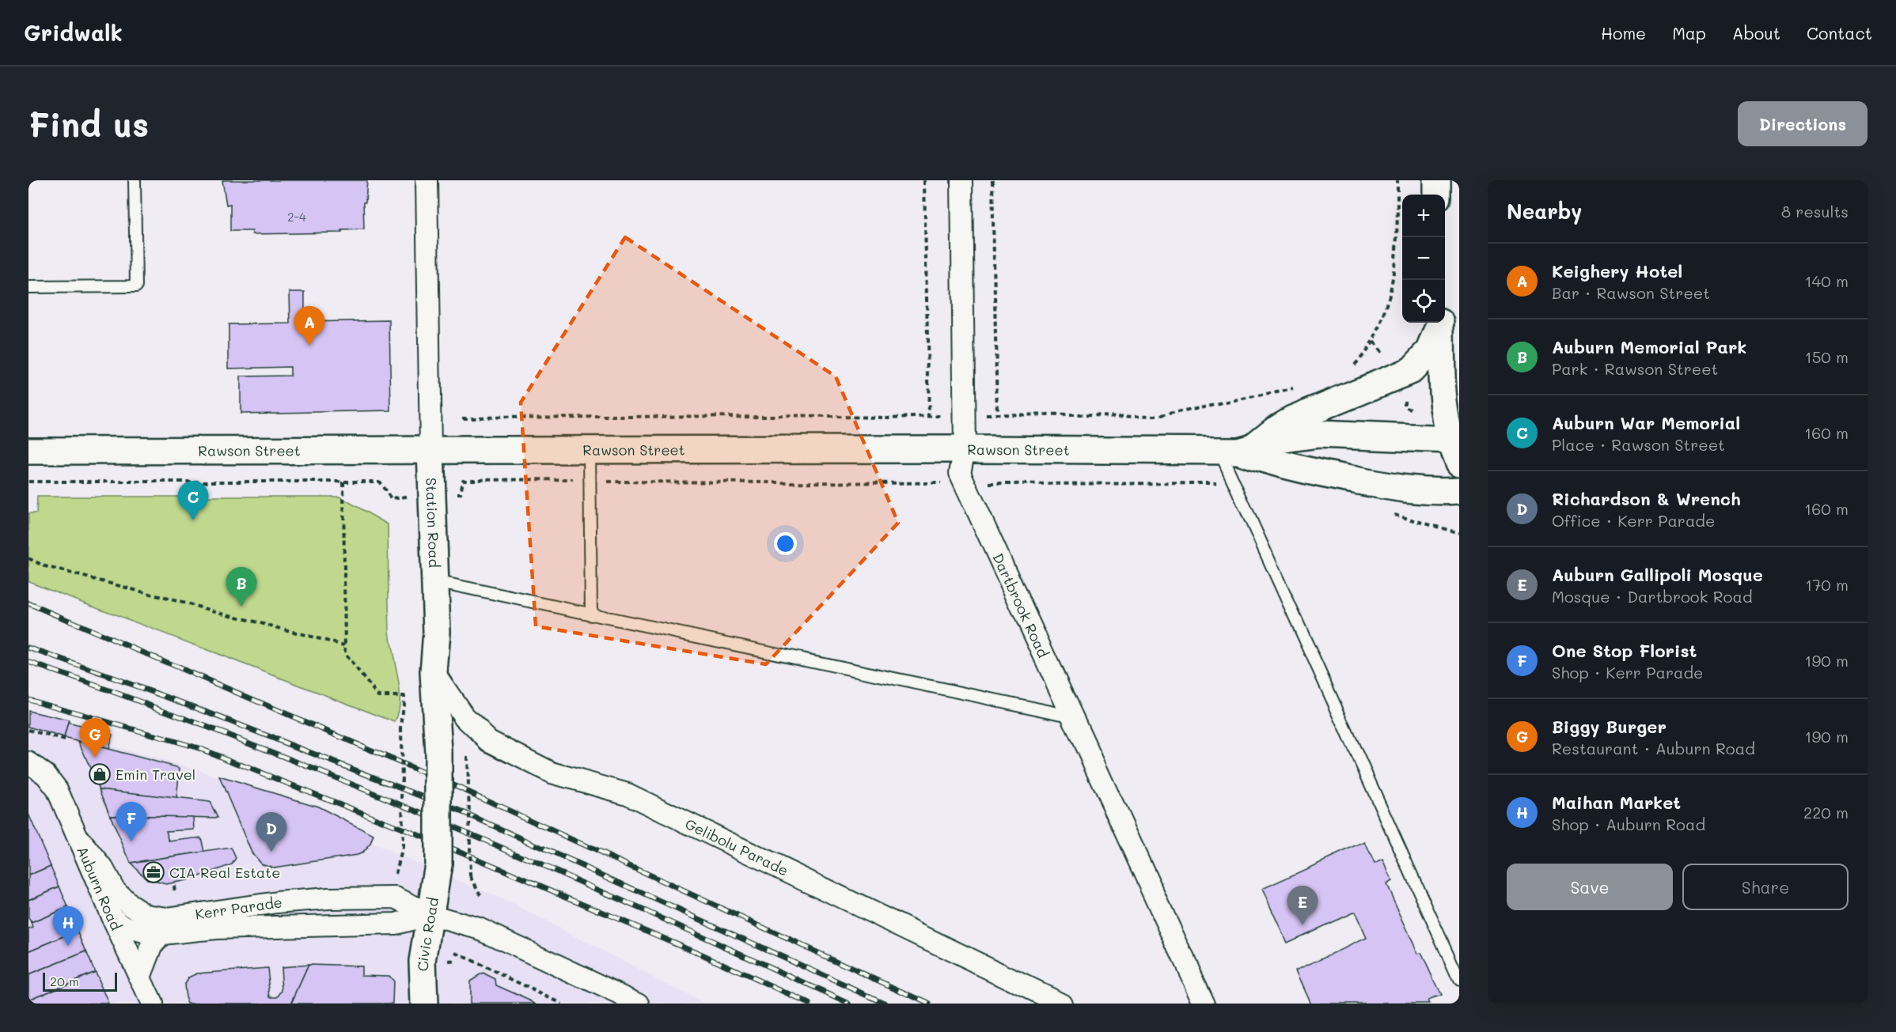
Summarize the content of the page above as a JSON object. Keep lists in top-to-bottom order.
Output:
{
  "streets": {
    "main road": ["Rawson Street", "Station Road", "Civic Road"],
    "street": [
      "Dartbrook Road",
      "Gelibolu Parade",
      "Auburn Road",
      "Kerr Parade"
    ]
  },
  "crossings": [
    ["Rawson Street", "Station Road"],
    ["Rawson Street", "Dartbrook Road"],
    ["Station Road", "Gelibolu Parade"],
    ["Station Road", "Civic Road"],
    ["Auburn Road", "Kerr Parade"],
    ["Kerr Parade", "Civic Road"]
  ],
  "places": {
    "shop": ["Emin Travel"],
    "office": ["CIA Real Estate"]
  },
  "house_numbers": ["2-4"],
  "scale_bar": "20 m",
  "page": {
    "header": "Gridwalk",
    "nav": [
      "Home",
      "Map",
      "About",
      "Contact"
    ],
    "buttons": [
      "Directions",
      ["Save", "Share"]
    ],
    "title": "Find us",
    "heading": ["Nearby", "8 results"],
    "map_buttons": ["+", "−"],
    "list": [
      {
        "mark": "A",
        "name": "Keighery Hotel",
        "note": "Bar · Rawson Street",
        "value": "140 m"
      },
      {
        "mark": "B",
        "name": "Auburn Memorial Park",
        "note": "Park · Rawson Street",
        "value": "150 m"
      },
      {
        "mark": "C",
        "name": "Auburn War Memorial",
        "note": "Place · Rawson Street",
        "value": "160 m"
      },
      {
        "mark": "D",
        "name": "Richardson & Wrench",
        "note": "Office · Kerr Parade",
        "value": "160 m"
      },
      {
        "mark": "E",
        "name": "Auburn Gallipoli Mosque",
        "note": "Mosque · Dartbrook Road",
        "value": "170 m"
      },
      {
        "mark": "F",
        "name": "One Stop Florist",
        "note": "Shop · Kerr Parade",
        "value": "190 m"
      },
      {
        "mark": "G",
        "name": "Biggy Burger",
        "note": "Restaurant · Auburn Road",
        "value": "190 m"
      },
      {
        "mark": "H",
        "name": "Maihan Market",
        "note": "Shop · Auburn Road",
        "value": "220 m"
      }
    ],
    "pins": [
      "A",
      "C",
      "B",
      "G",
      "F",
      "D",
      "E",
      "H"
    ],
    "scale": "20 m"
  }
}
